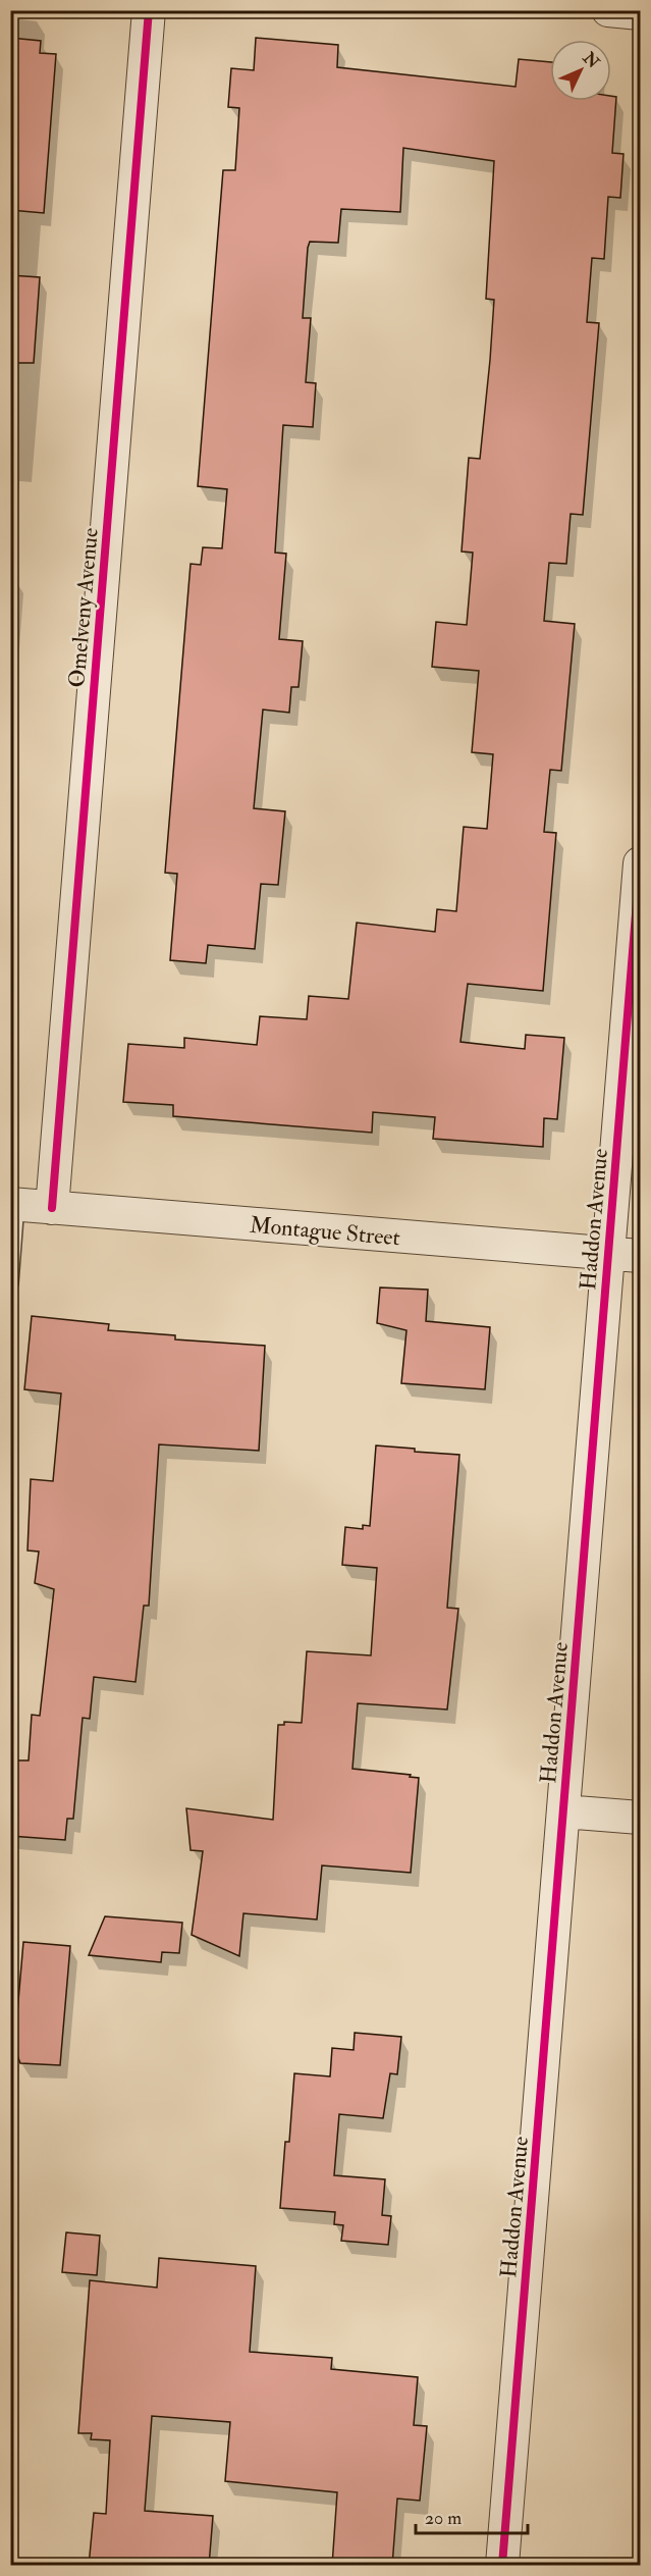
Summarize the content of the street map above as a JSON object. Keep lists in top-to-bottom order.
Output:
{
  "streets": {
    "street": ["Omelveny Avenue", "Haddon Avenue", "Montague Street"]
  },
  "crossings": [
    ["Omelveny Avenue", "Montague Street"],
    ["Haddon Avenue", "Montague Street"]
  ],
  "scale_bar": "20 m",
  "north": "top right"
}
